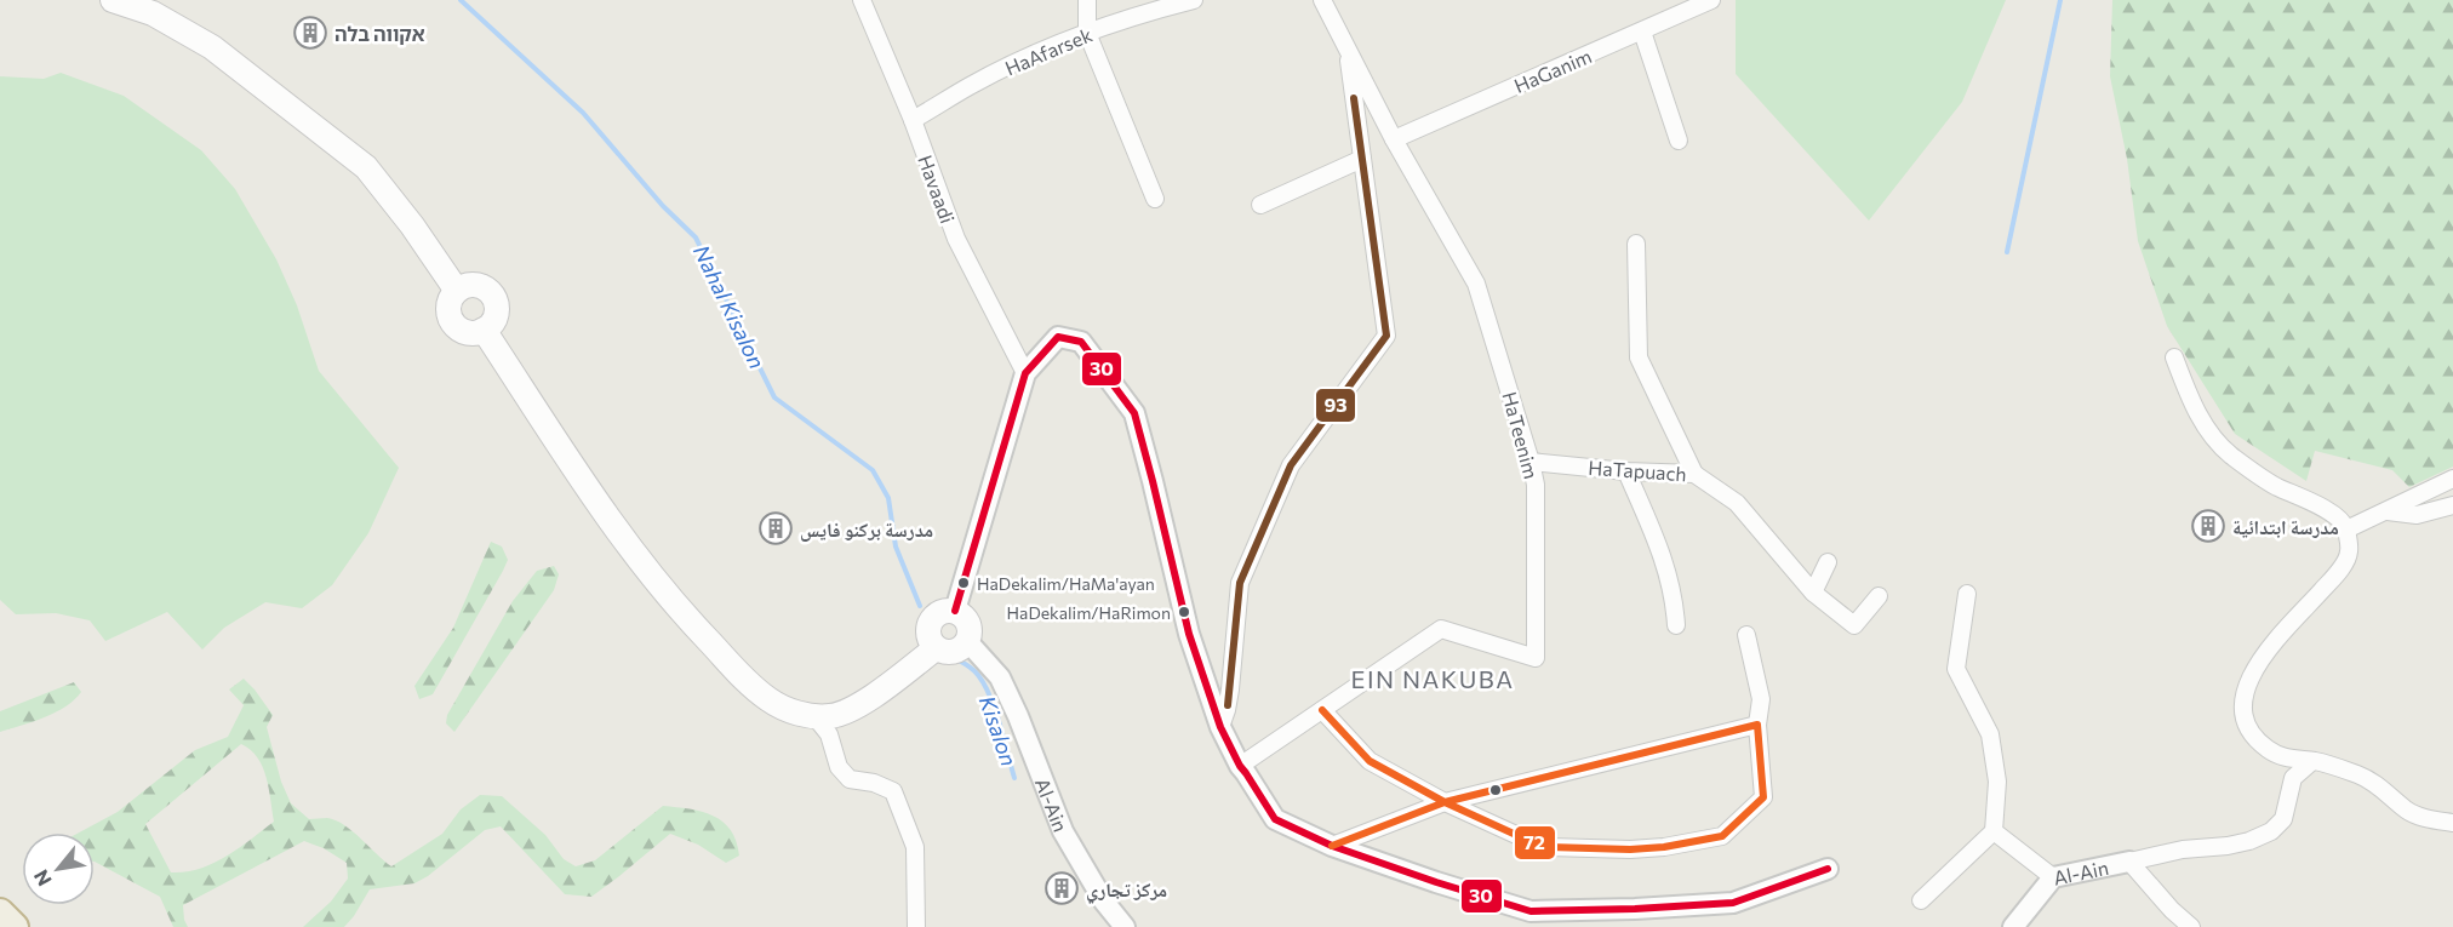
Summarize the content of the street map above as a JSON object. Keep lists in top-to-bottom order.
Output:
{
  "streets": {
    "street": [
      "HaAfarsek",
      "HaGanim",
      "Havaadi",
      "HaTeenim",
      "HaTapuach",
      "Al-Ain"
    ]
  },
  "crossings": [
    ["HaAfarsek", "Havaadi"],
    ["HaGanim", "HaTeenim"],
    ["HaTeenim", "HaTapuach"]
  ],
  "districts": ["EIN NAKUBA"],
  "water": ["Nahal Kisalon", "Kisalon"],
  "places": {
    "building": [
      "אקווה בלה",
      "مدرسة ابتدائية",
      "مدرسة بركنو فايس",
      "مركز تجاري"
    ],
    "other": ["HaDekalim/HaMa'ayan", "HaDekalim/HaRimon"]
  },
  "lines": ["transit line 93", "transit line 30", "transit line 72"],
  "north": "bottom left"
}
